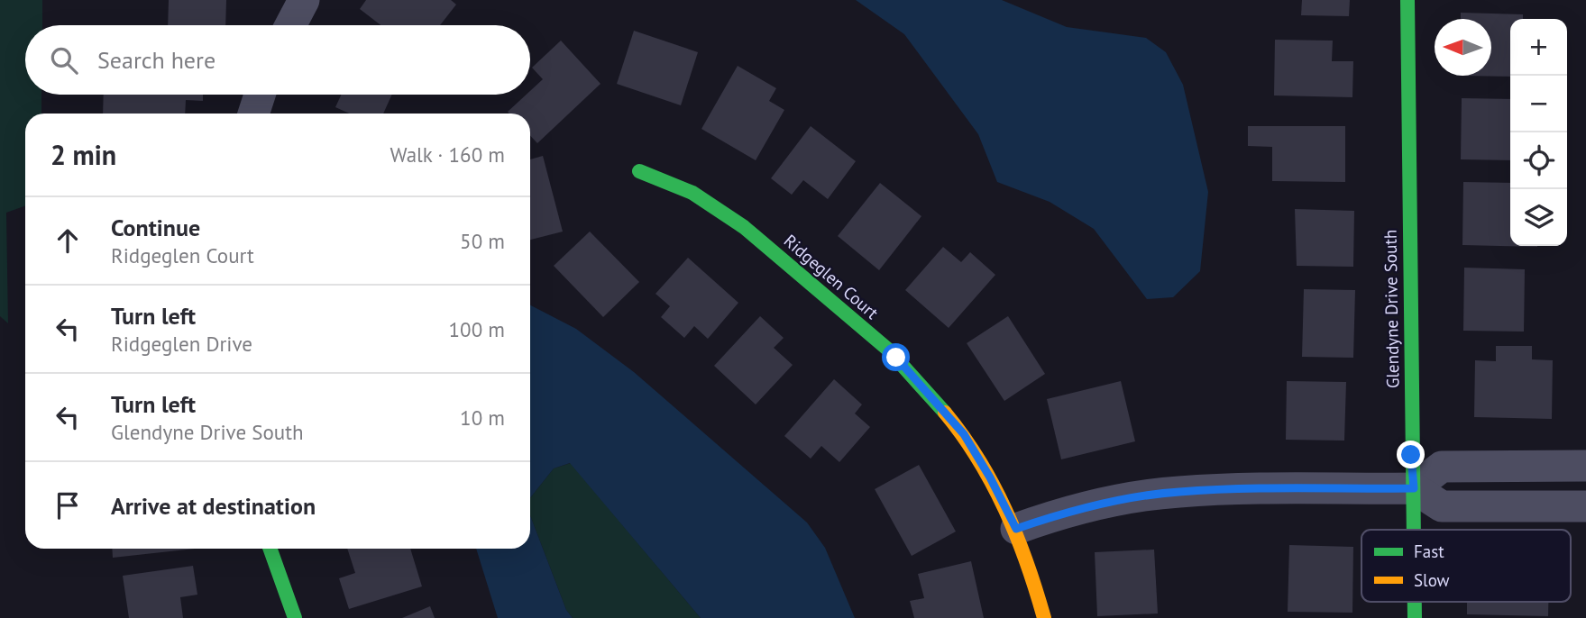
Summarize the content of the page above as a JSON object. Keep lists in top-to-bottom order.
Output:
{
  "streets": {
    "street": ["Ridgeglen Court", "Glendyne Drive South"]
  },
  "legend": ["Fast", "Slow"],
  "north": "left",
  "page": {
    "map_buttons": ["+", "−"],
    "search": "Search here",
    "heading": ["2 min", "Walk · 160 m"],
    "list": [
      ["Continue", "Ridgeglen Court", "50 m"],
      ["Turn left", "Ridgeglen Drive", "100 m"],
      ["Turn left", "Glendyne Drive South", "10 m"],
      "Arrive at destination"
    ]
  }
}
